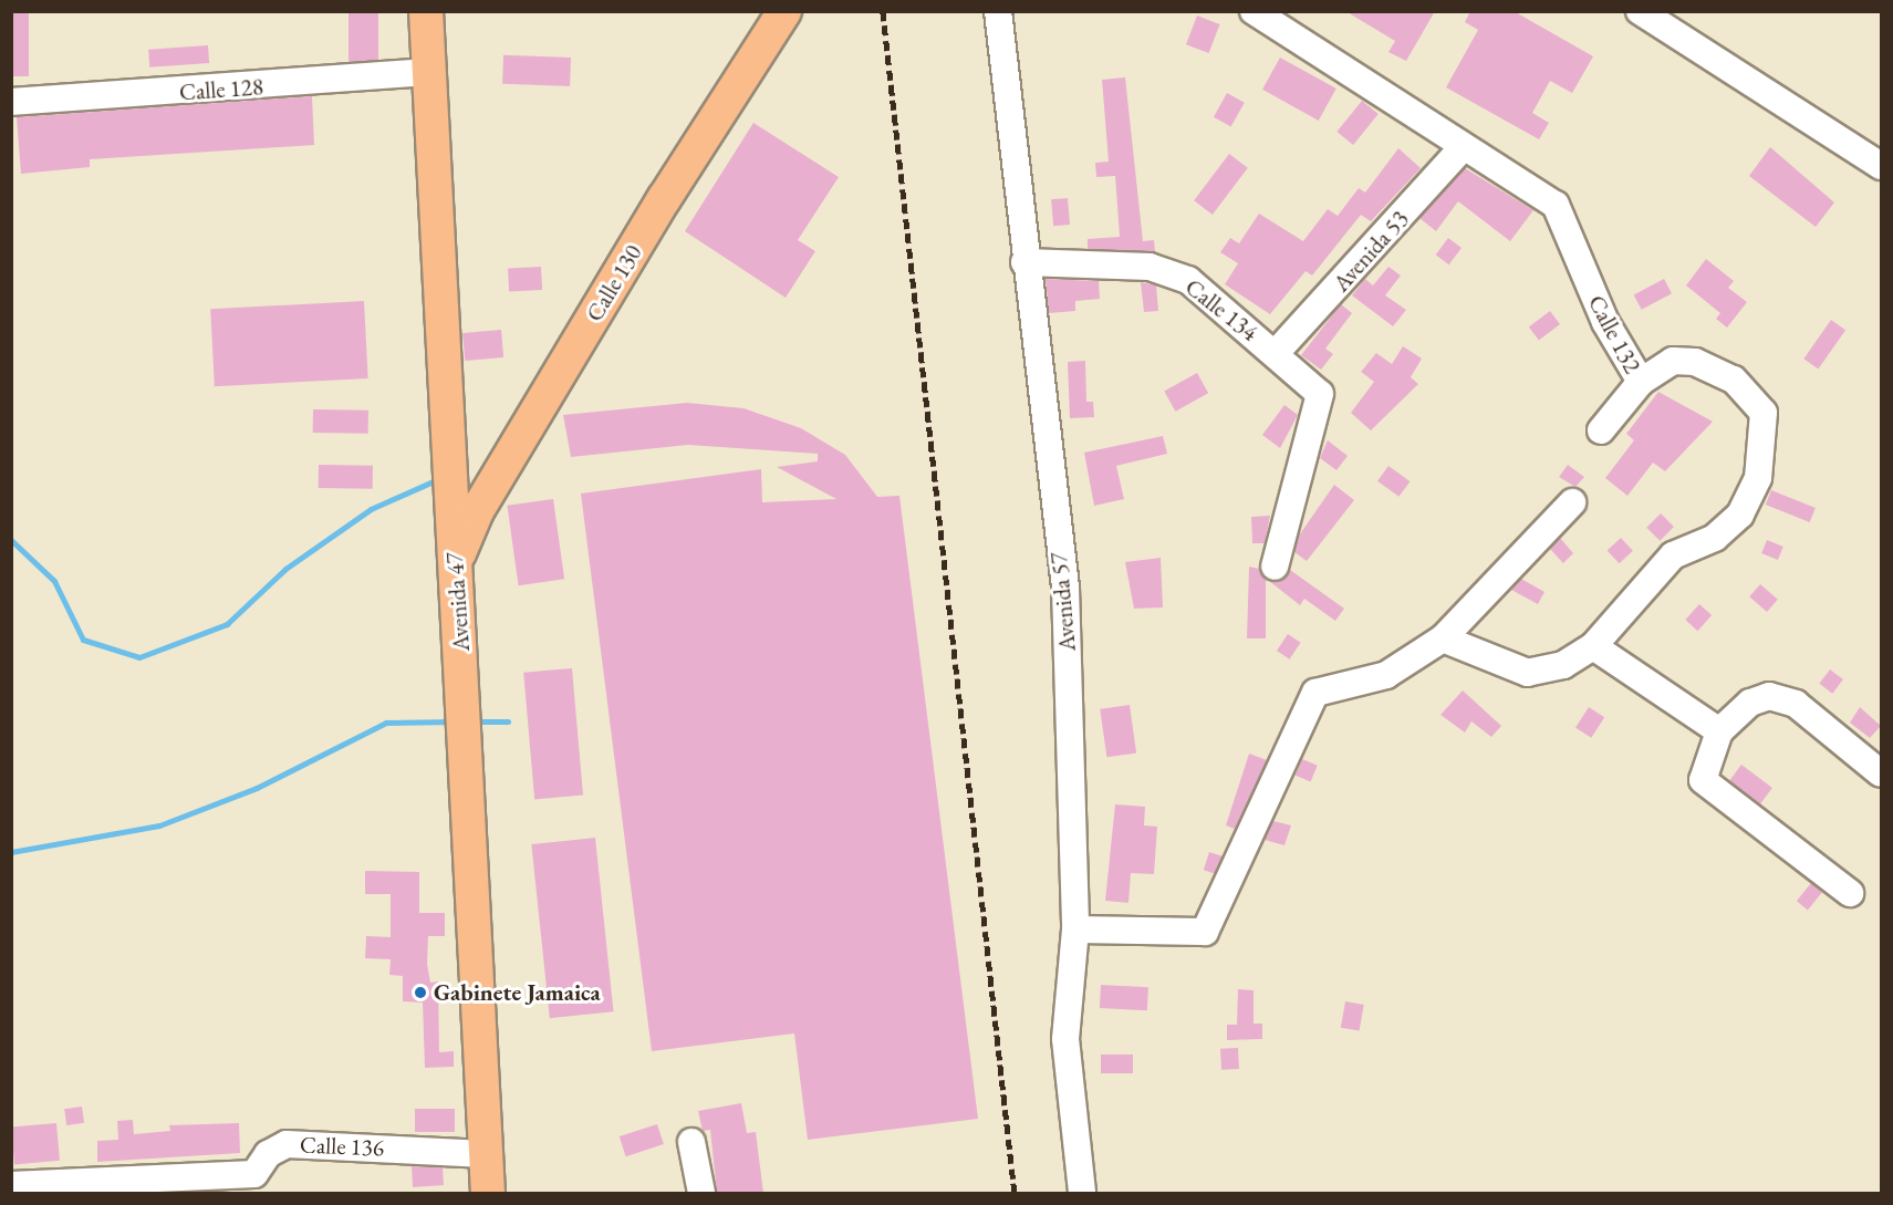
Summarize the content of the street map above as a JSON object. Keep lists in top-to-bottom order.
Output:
{
  "streets": {
    "main road": ["Calle 130", "Avenida 47"],
    "street": [
      "Calle 128",
      "Avenida 53",
      "Calle 134",
      "Calle 132",
      "Avenida 57",
      "Calle 136"
    ]
  },
  "crossings": [
    ["Calle 128", "Avenida 47"],
    ["Avenida 53", "Calle 134"],
    ["Avenida 53", "Calle 132"],
    ["Calle 130", "Avenida 47"],
    ["Calle 134", "Avenida 57"],
    ["Avenida 47", "Calle 136"]
  ],
  "places": ["Gabinete Jamaica"]
}
